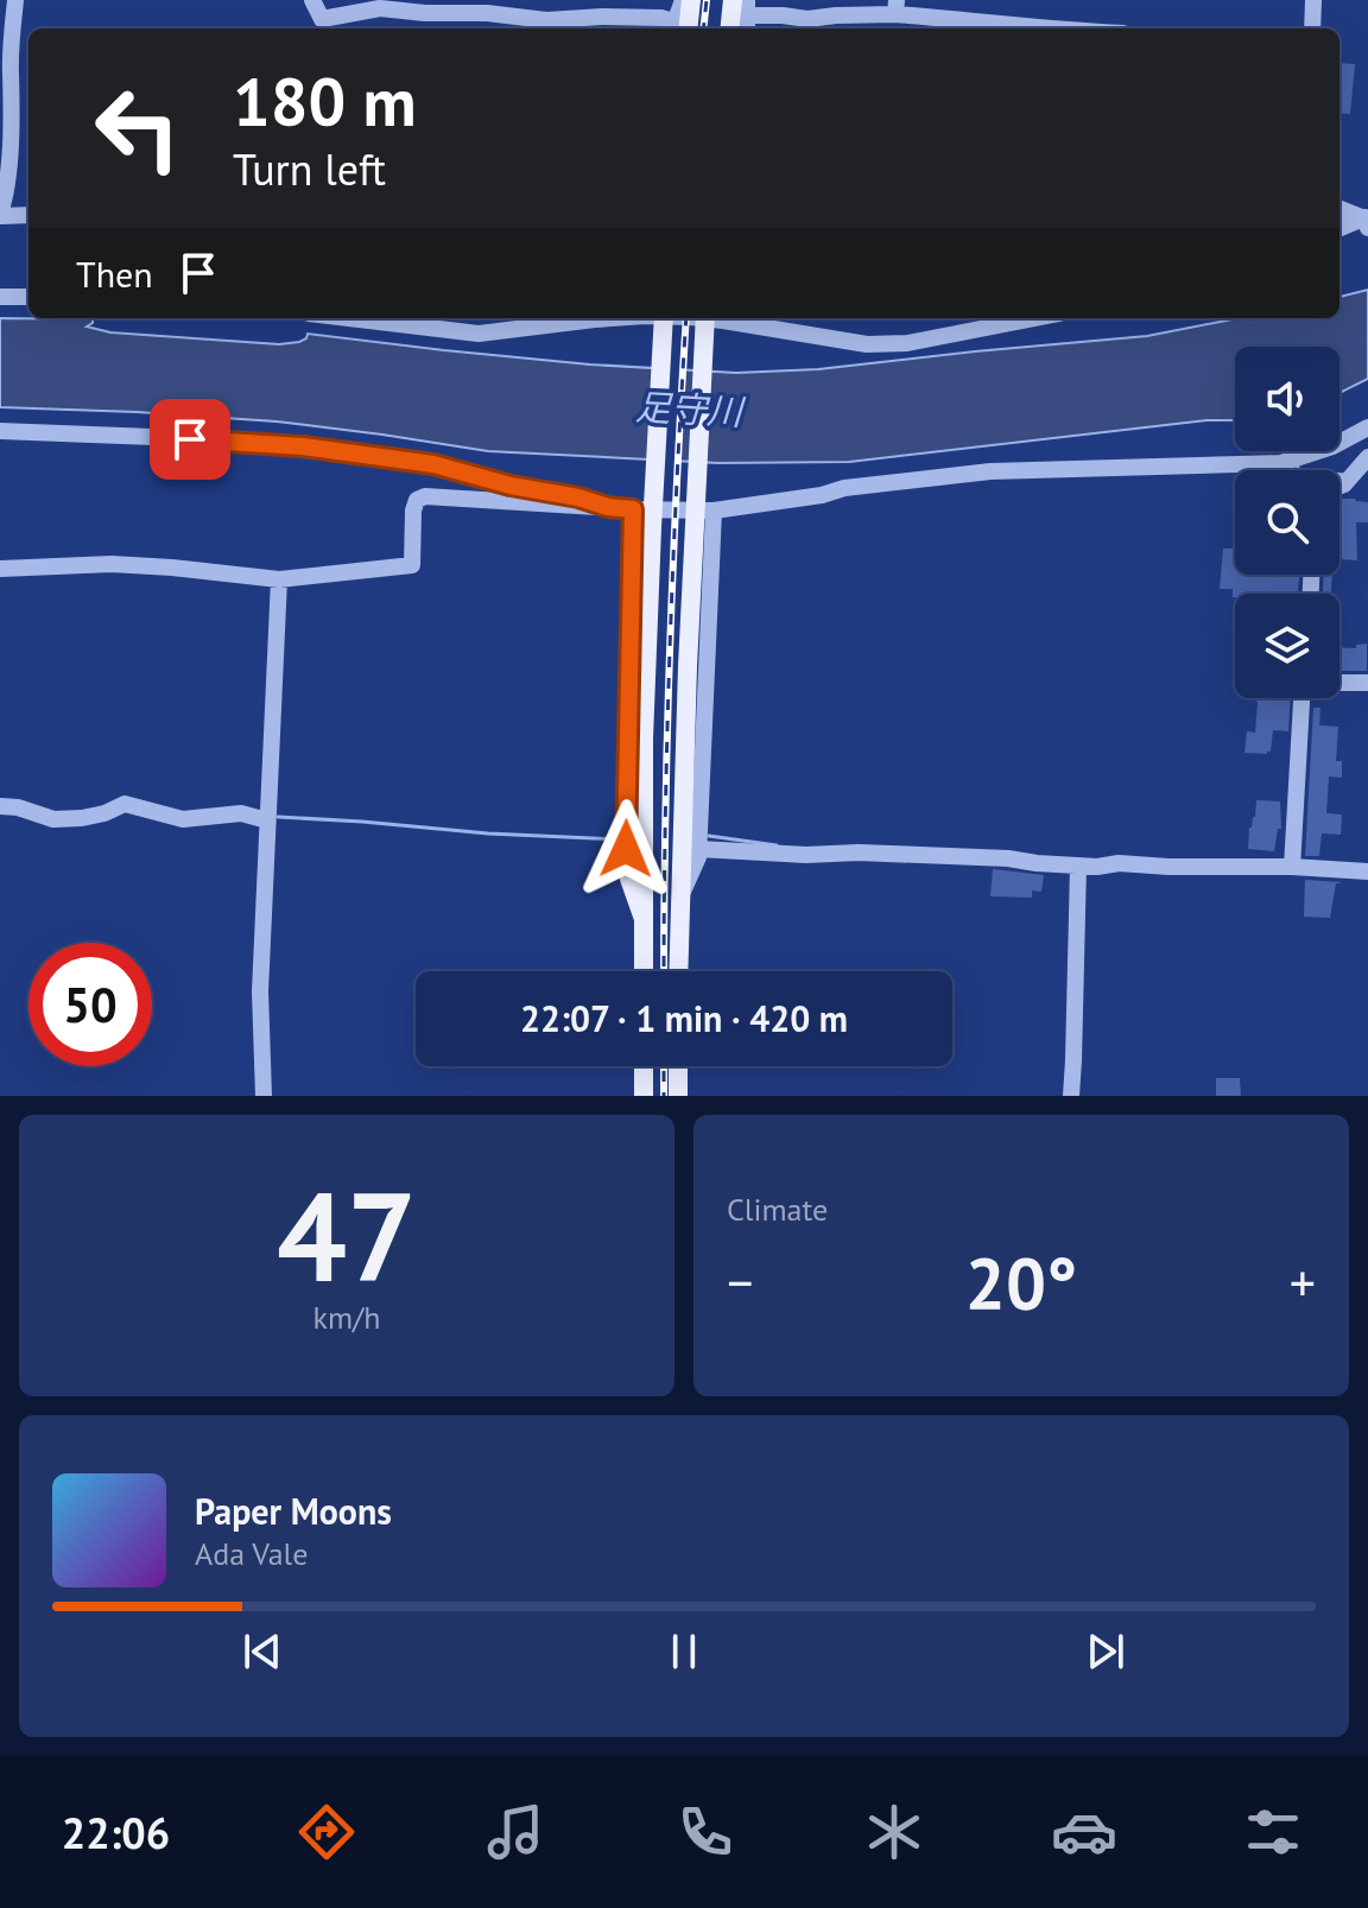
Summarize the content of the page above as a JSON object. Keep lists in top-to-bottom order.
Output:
{
  "water": ["足守川"],
  "page": {
    "turn": ["180 m", "Turn left"],
    "then": "Then",
    "limit": "50",
    "trip": "22:07 · 1 min · 420 m",
    "tile": [
      ["47", "km/h"],
      "Climate"
    ],
    "heat": ["−", "20°", "+"],
    "song": ["Paper Moons", "Ada Vale"],
    "tabs": "22:06"
  }
}
